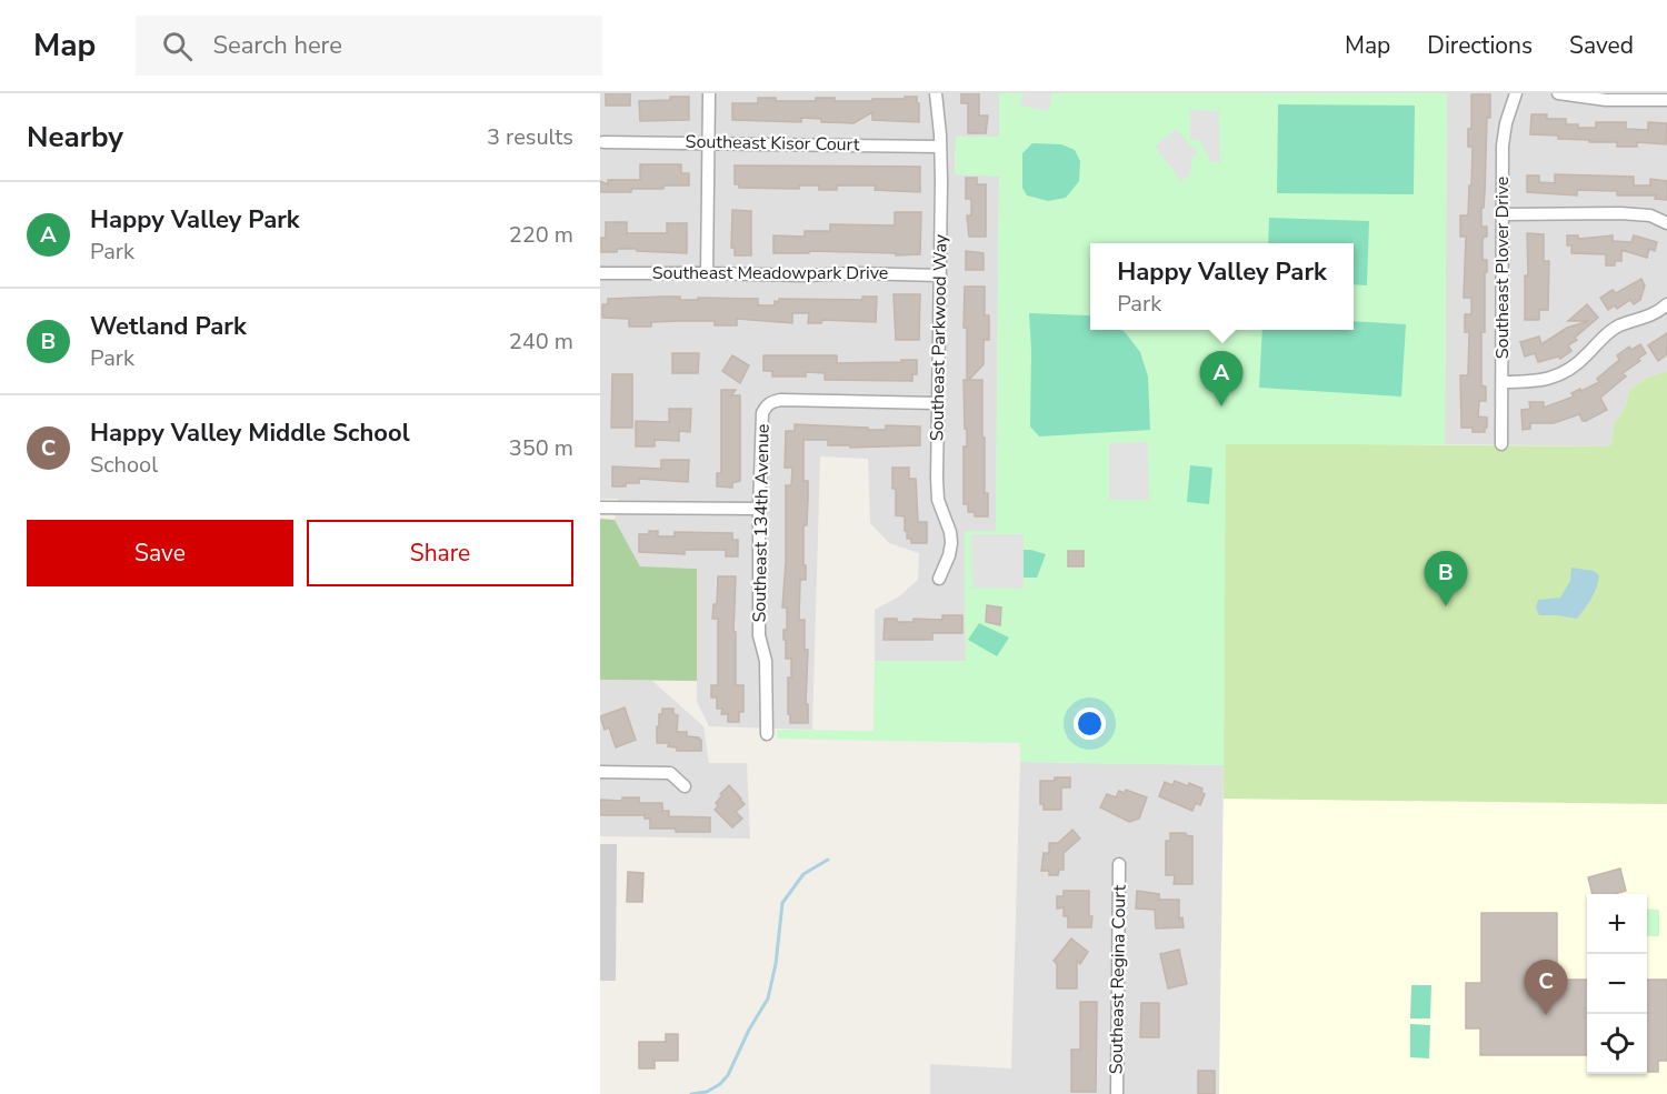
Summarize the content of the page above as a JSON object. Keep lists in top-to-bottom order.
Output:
{
  "streets": {
    "street": [
      "Southeast Kisor Court",
      "Southeast Plover Drive",
      "Southeast Meadowpark Drive",
      "Southeast Parkwood Way",
      "Southeast 134th Avenue",
      "Southeast Regina Court"
    ]
  },
  "crossings": [
    ["Southeast Kisor Court", "Southeast Parkwood Way"],
    ["Southeast Meadowpark Drive", "Southeast Parkwood Way"],
    ["Southeast Parkwood Way", "Southeast 134th Avenue"]
  ],
  "page": {
    "header": "Map",
    "search": "Search here",
    "nav": ["Map", "Directions", "Saved"],
    "heading": ["Nearby", "3 results"],
    "list": [
      {
        "mark": "A",
        "name": "Happy Valley Park",
        "note": "Park",
        "value": "220 m"
      },
      {
        "mark": "B",
        "name": "Wetland Park",
        "note": "Park",
        "value": "240 m"
      },
      {
        "mark": "C",
        "name": "Happy Valley Middle School",
        "note": "School",
        "value": "350 m"
      }
    ],
    "popup": ["Happy Valley Park", "Park"],
    "pins": ["A", "B", "C"],
    "buttons": ["Save", "Share"],
    "map_buttons": ["+", "−"]
  }
}
